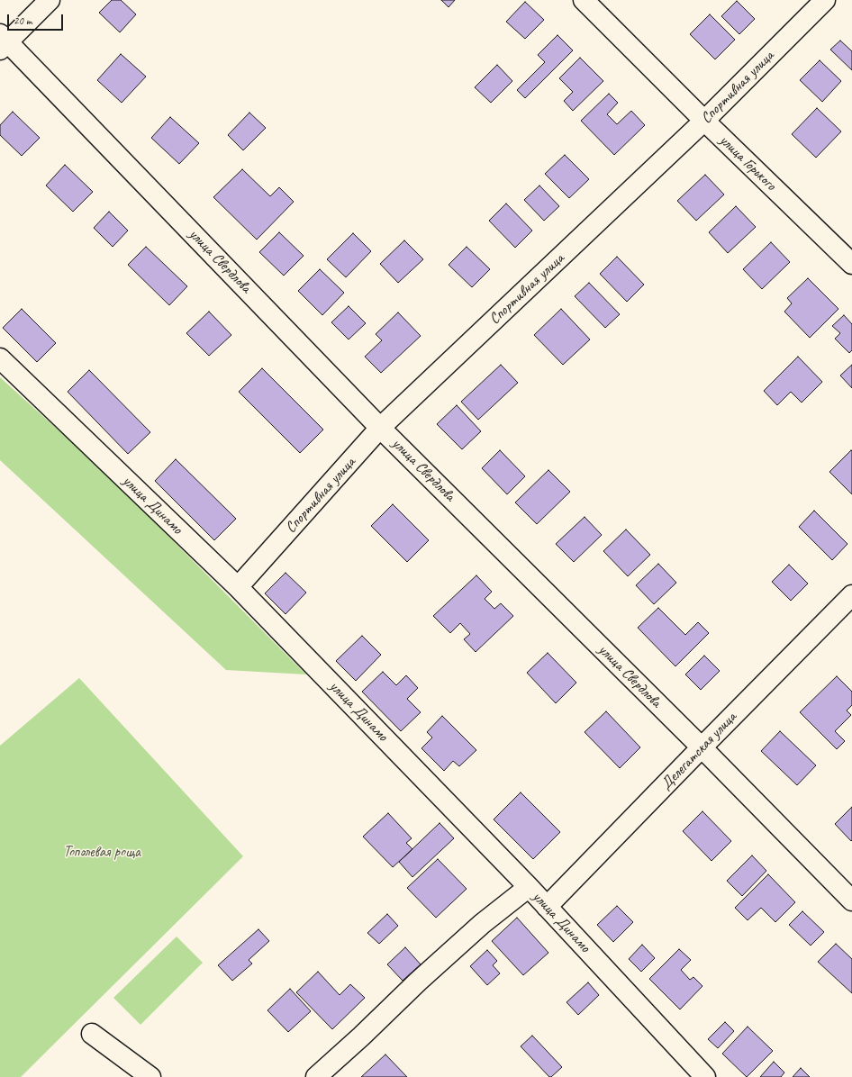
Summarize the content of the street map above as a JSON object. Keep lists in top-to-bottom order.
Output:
{
  "streets": {
    "street": [
      "Спортивная улица",
      "улица Горького",
      "улица Свердлова",
      "улица Динамо",
      "Делегатская улица"
    ]
  },
  "crossings": [
    ["Спортивная улица", "улица Горького"],
    ["Спортивная улица", "улица Свердлова"],
    ["Спортивная улица", "улица Динамо"],
    ["улица Свердлова", "Делегатская улица"],
    ["улица Динамо", "Делегатская улица"]
  ],
  "parks": ["Тополевая роща"],
  "scale_bar": "20 m"
}
